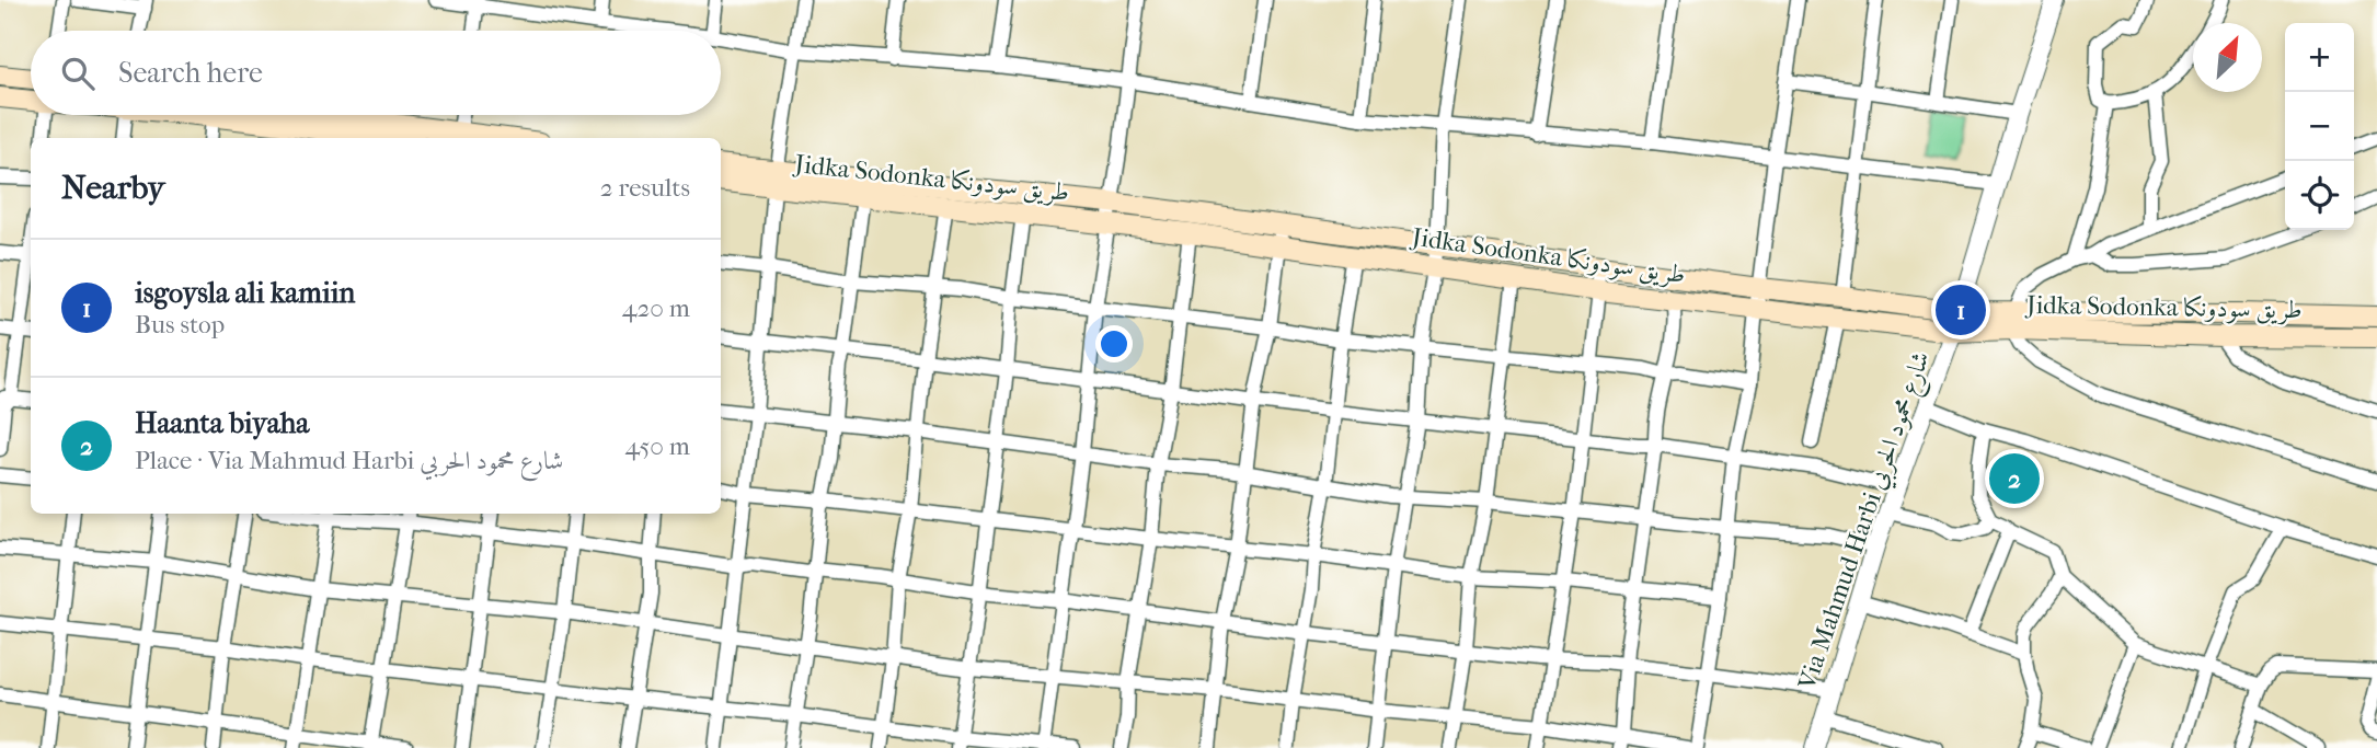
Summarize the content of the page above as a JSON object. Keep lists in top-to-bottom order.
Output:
{
  "streets": {
    "main road": ["Jidka Sodonka طريق سودونكا"],
    "street": ["Via Mahmud Harbi شارع محمود الحربي"]
  },
  "crossings": [
    ["Jidka Sodonka طريق سودونكا", "Via Mahmud Harbi شارع محمود الحربي"]
  ],
  "north": "top right",
  "page": {
    "map_buttons": ["+", "−"],
    "search": "Search here",
    "heading": ["Nearby", "2 results"],
    "list": [
      {
        "mark": "1",
        "name": "isgoysla ali kamiin",
        "note": "Bus stop",
        "value": "420 m"
      },
      {
        "mark": "2",
        "name": "Haanta biyaha",
        "note": "Place · Via Mahmud Harbi شارع محمود الحربي",
        "value": "450 m"
      }
    ],
    "pins": ["1", "2"]
  }
}
